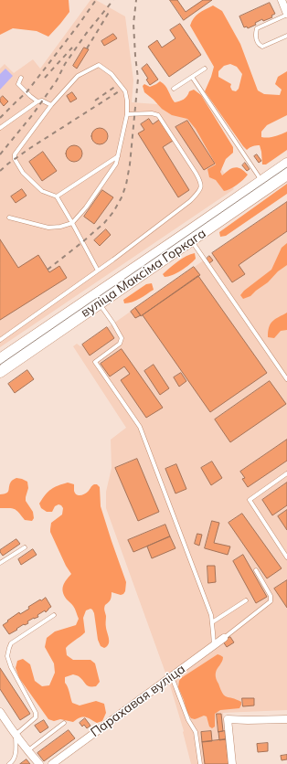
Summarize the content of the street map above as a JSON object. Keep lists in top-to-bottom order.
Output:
{
  "streets": {
    "main road": ["вуліца Максіма Горкага"],
    "street": ["Парахавая вуліца"]
  }
}
